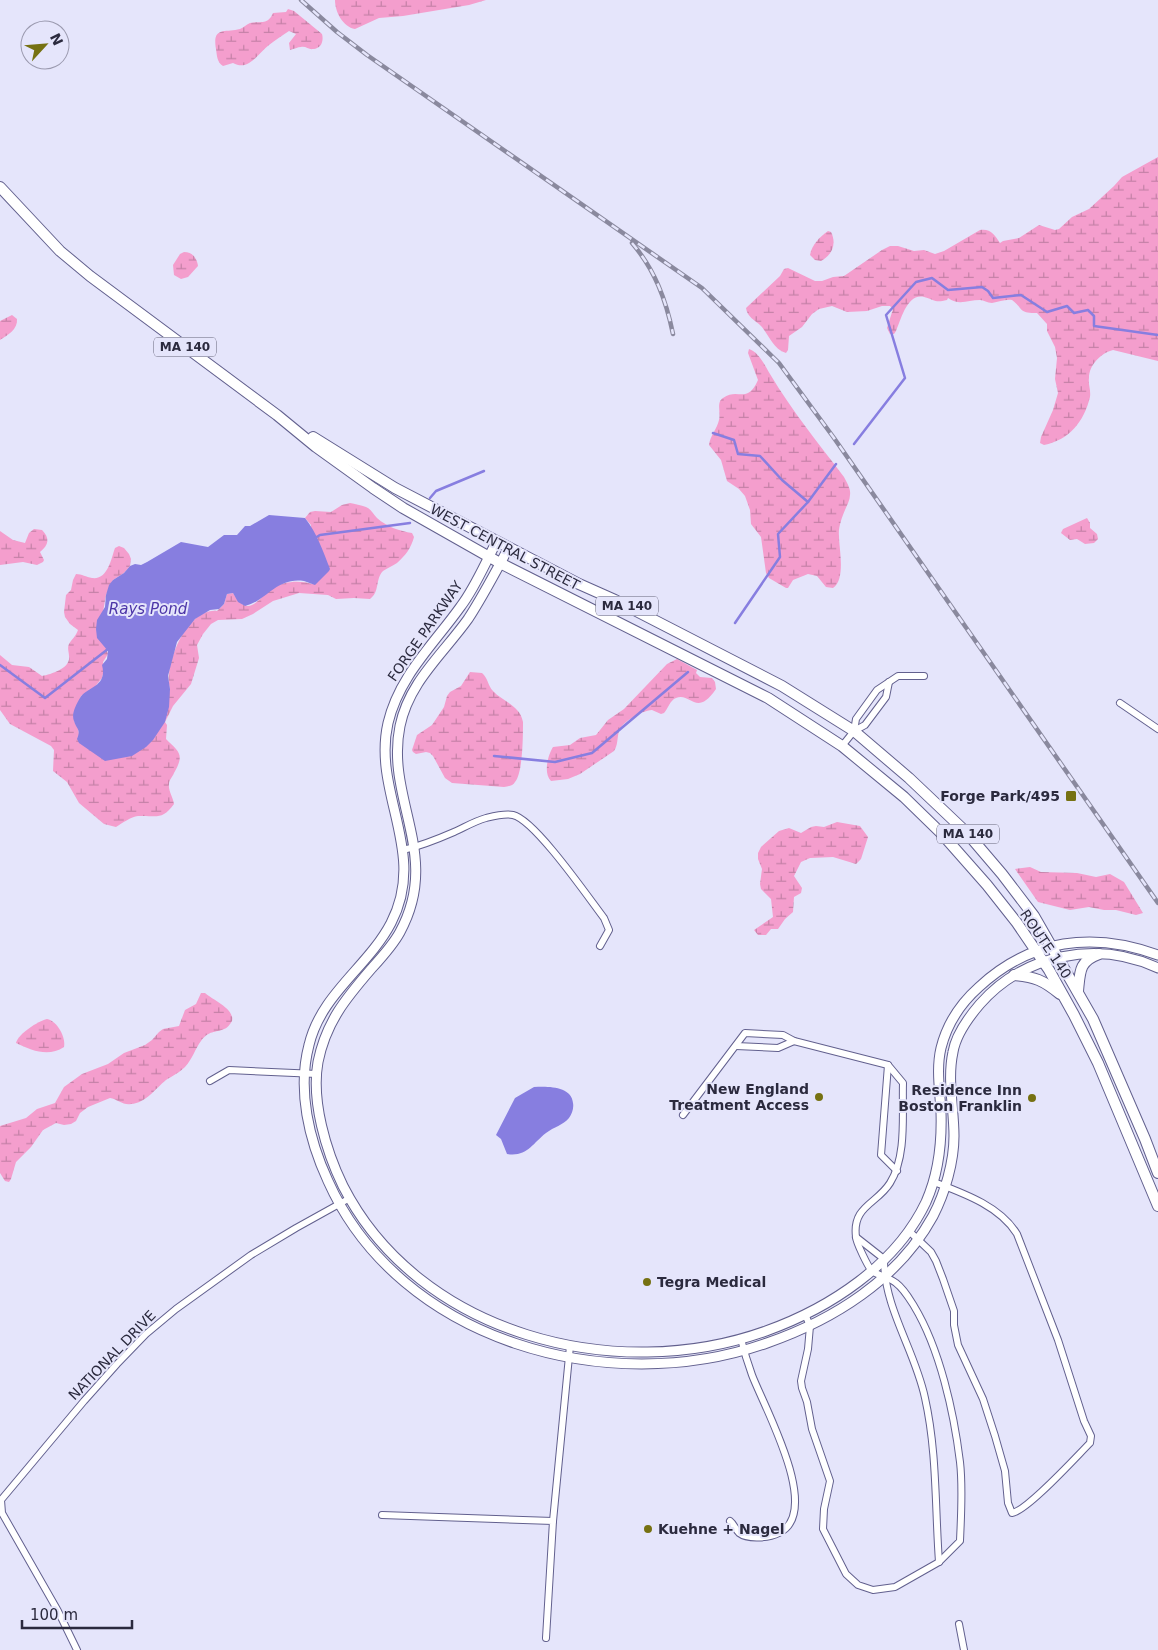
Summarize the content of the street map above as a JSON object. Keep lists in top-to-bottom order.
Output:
{
  "streets": {
    "main road": ["MA 140", "WEST CENTRAL STREET", "ROUTE 140"],
    "street": ["FORGE PARKWAY", "NATIONAL DRIVE"]
  },
  "crossings": [
    ["WEST CENTRAL STREET", "FORGE PARKWAY"],
    ["WEST CENTRAL STREET", "ROUTE 140"],
    ["FORGE PARKWAY", "ROUTE 140"],
    ["FORGE PARKWAY", "NATIONAL DRIVE"]
  ],
  "water": ["Rays Pond"],
  "places": {
    "transit": ["Forge Park/495"],
    "other": [
      "New England Treatment Access",
      "Residence Inn Boston Franklin",
      "Tegra Medical",
      "Kuehne + Nagel"
    ]
  },
  "scale_bar": "100 m",
  "north": "top right"
}
